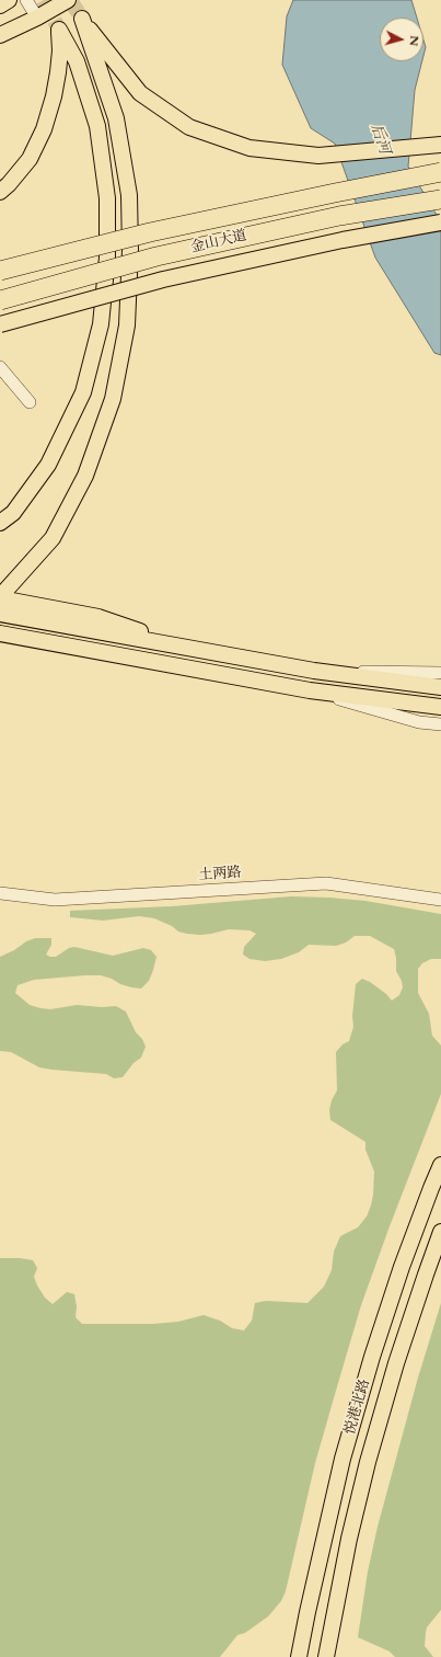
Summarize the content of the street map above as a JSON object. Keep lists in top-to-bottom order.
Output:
{
  "streets": {
    "highway": ["金山大道"],
    "main road": ["悦港北路"],
    "street": ["土两路"]
  },
  "water": ["后河"],
  "north": "right"
}
